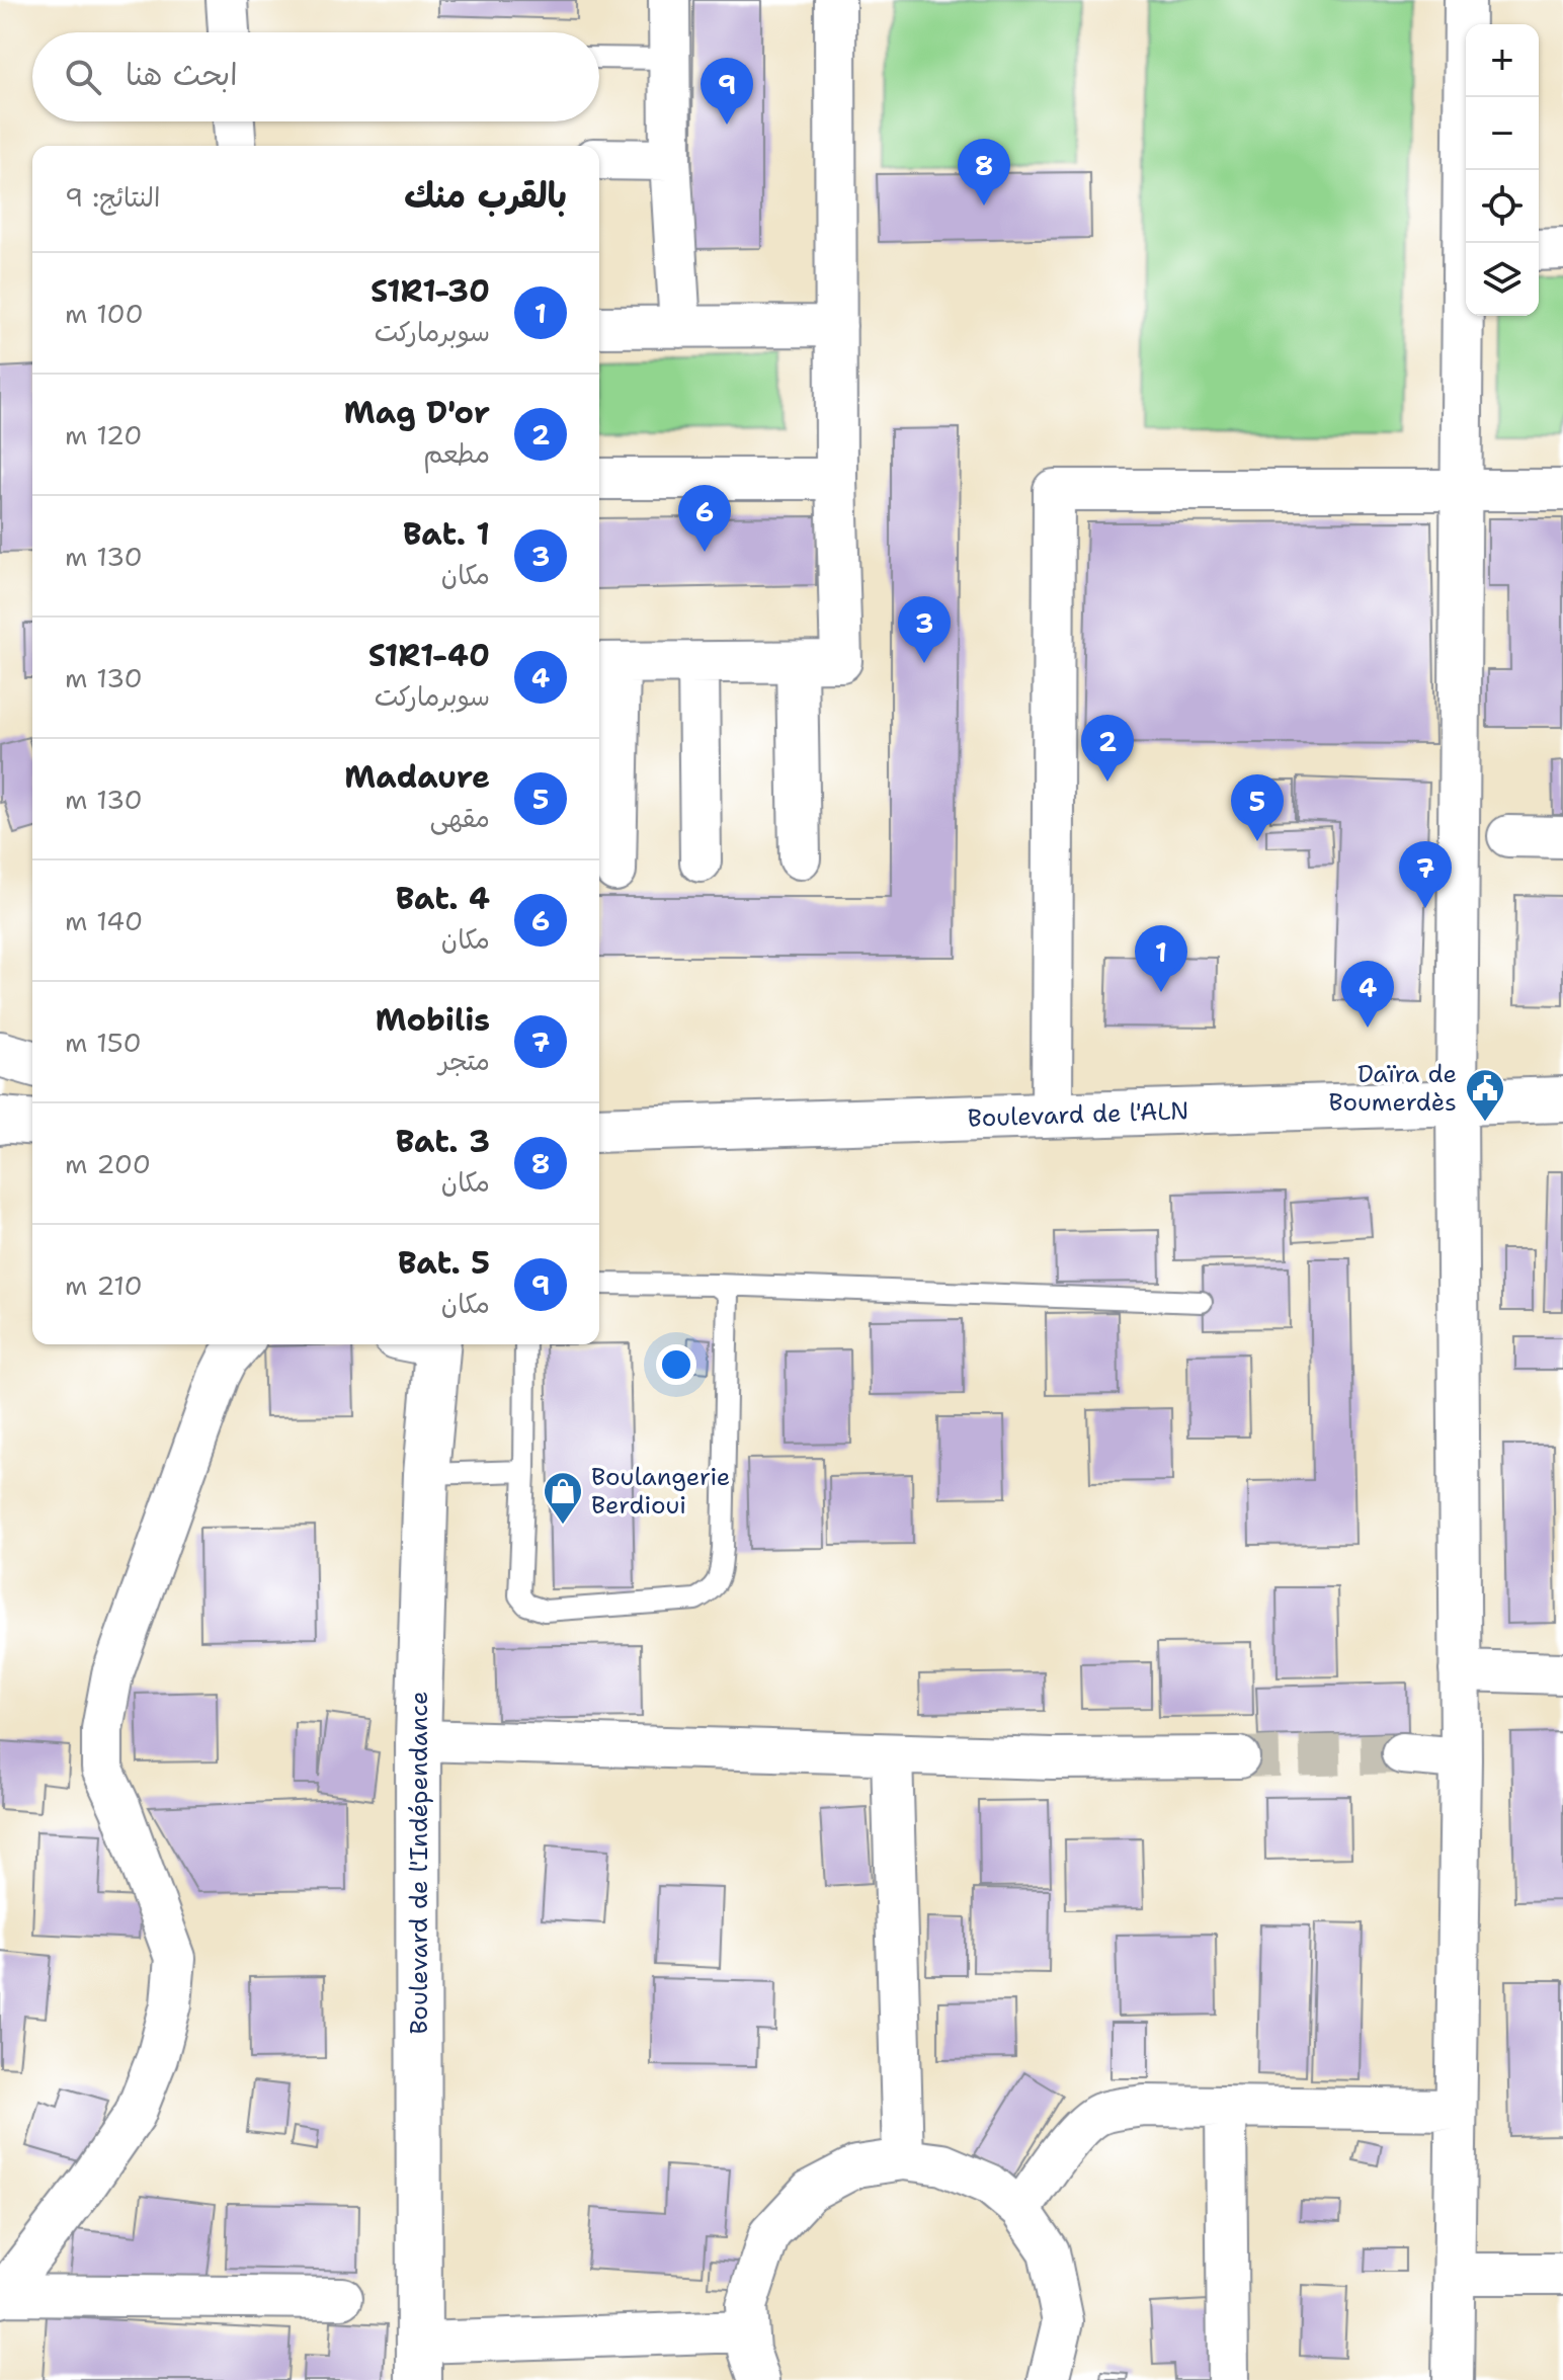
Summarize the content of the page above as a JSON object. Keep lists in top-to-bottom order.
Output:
{
  "streets": {
    "main road": ["Boulevard de l'ALN", "Boulevard de l'Indépendance"]
  },
  "places": {
    "public building": ["Daïra de Boumerdès"],
    "shop": ["Boulangerie Berdioui"]
  },
  "page": {
    "map_buttons": ["+", "−"],
    "search": "ابحث هنا",
    "pins": [
      "9",
      "8",
      "6",
      "3",
      "2",
      "5",
      "7",
      "1",
      "4"
    ],
    "heading": ["بالقرب منك", "النتائج: 9"],
    "list": [
      {
        "mark": "1",
        "name": "S1R1-30",
        "note": "سوبرماركت",
        "value": "100 m"
      },
      {
        "mark": "2",
        "name": "Mag D'or",
        "note": "مطعم",
        "value": "120 m"
      },
      {
        "mark": "3",
        "name": "Bat. 1",
        "note": "مكان",
        "value": "130 m"
      },
      {
        "mark": "4",
        "name": "S1R1-40",
        "note": "سوبرماركت",
        "value": "130 m"
      },
      {
        "mark": "5",
        "name": "Madaure",
        "note": "مقهى",
        "value": "130 m"
      },
      {
        "mark": "6",
        "name": "Bat. 4",
        "note": "مكان",
        "value": "140 m"
      },
      {
        "mark": "7",
        "name": "Mobilis",
        "note": "متجر",
        "value": "150 m"
      },
      {
        "mark": "8",
        "name": "Bat. 3",
        "note": "مكان",
        "value": "200 m"
      },
      {
        "mark": "9",
        "name": "Bat. 5",
        "note": "مكان",
        "value": "210 m"
      }
    ]
  }
}
